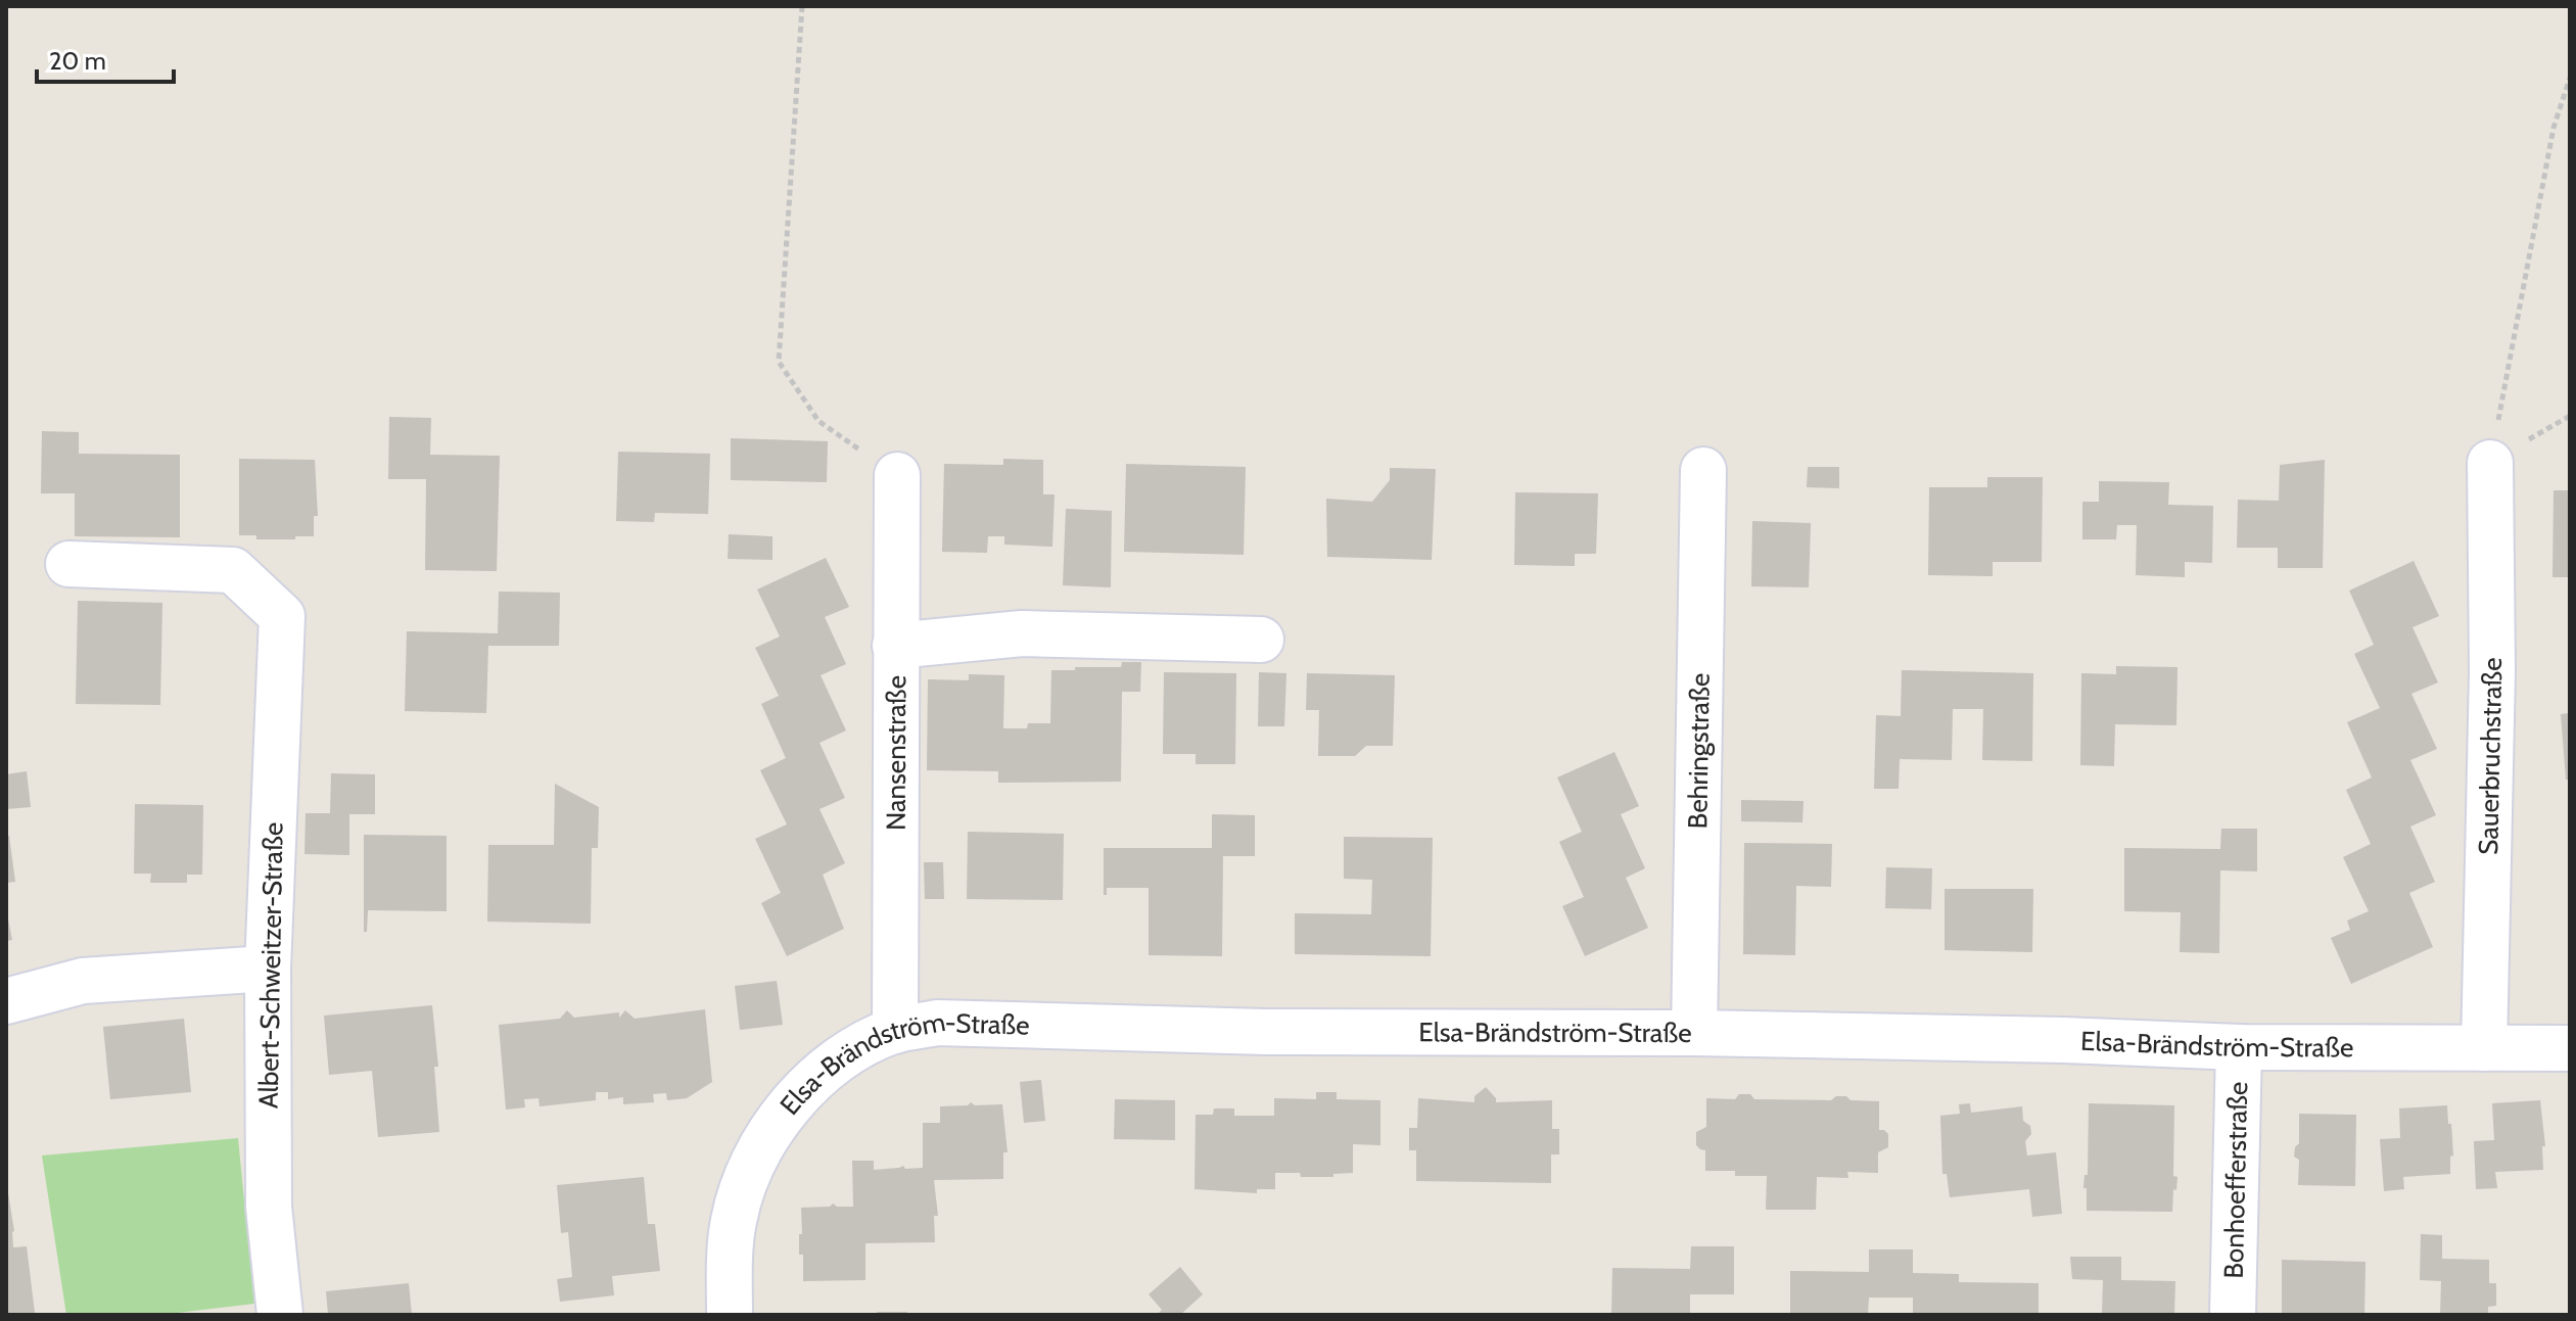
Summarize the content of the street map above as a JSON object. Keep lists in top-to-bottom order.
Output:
{
  "streets": {
    "street": [
      "Behringstraße",
      "Nansenstraße",
      "Sauerbruchstraße",
      "Albert-Schweitzer-Straße",
      "Elsa-Brändström-Straße",
      "Bonhoefferstraße"
    ]
  },
  "crossings": [
    ["Behringstraße", "Elsa-Brändström-Straße"],
    ["Nansenstraße", "Elsa-Brändström-Straße"],
    ["Sauerbruchstraße", "Elsa-Brändström-Straße"],
    ["Elsa-Brändström-Straße", "Bonhoefferstraße"]
  ],
  "scale_bar": "20 m"
}
